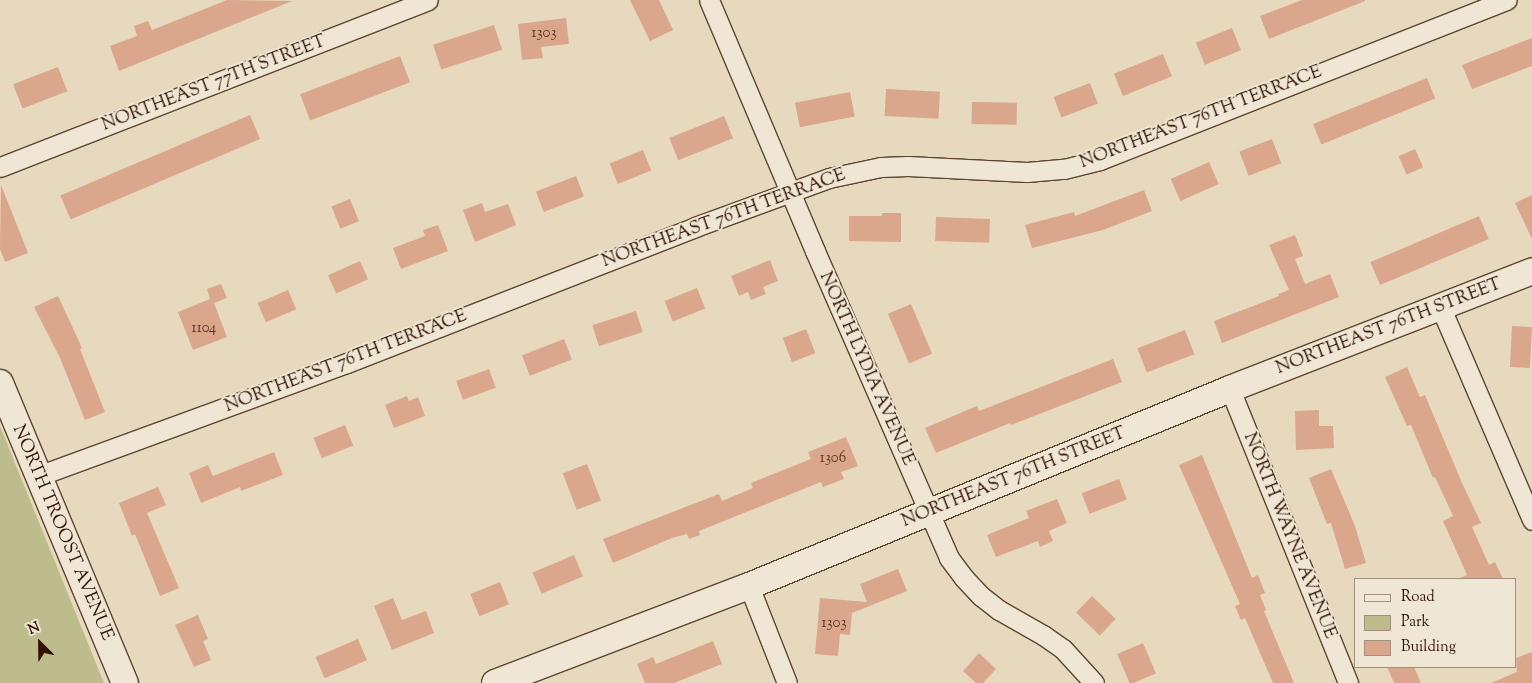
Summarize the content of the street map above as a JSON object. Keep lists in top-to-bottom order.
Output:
{
  "streets": {
    "street": [
      "NORTHEAST 77TH STREET",
      "NORTHEAST 76TH TERRACE",
      "NORTHEAST 76TH STREET",
      "NORTH LYDIA AVENUE",
      "NORTH TROOST AVENUE",
      "NORTH WAYNE AVENUE"
    ]
  },
  "crossings": [
    ["NORTHEAST 76TH TERRACE", "NORTH LYDIA AVENUE"],
    ["NORTHEAST 76TH TERRACE", "NORTH TROOST AVENUE"],
    ["NORTHEAST 76TH STREET", "NORTH LYDIA AVENUE"],
    ["NORTHEAST 76TH STREET", "NORTH WAYNE AVENUE"]
  ],
  "house_numbers": [
    "1303",
    "1104",
    "1306",
    "1303"
  ],
  "legend": ["Road", "Park", "Building"],
  "north": "top left"
}
